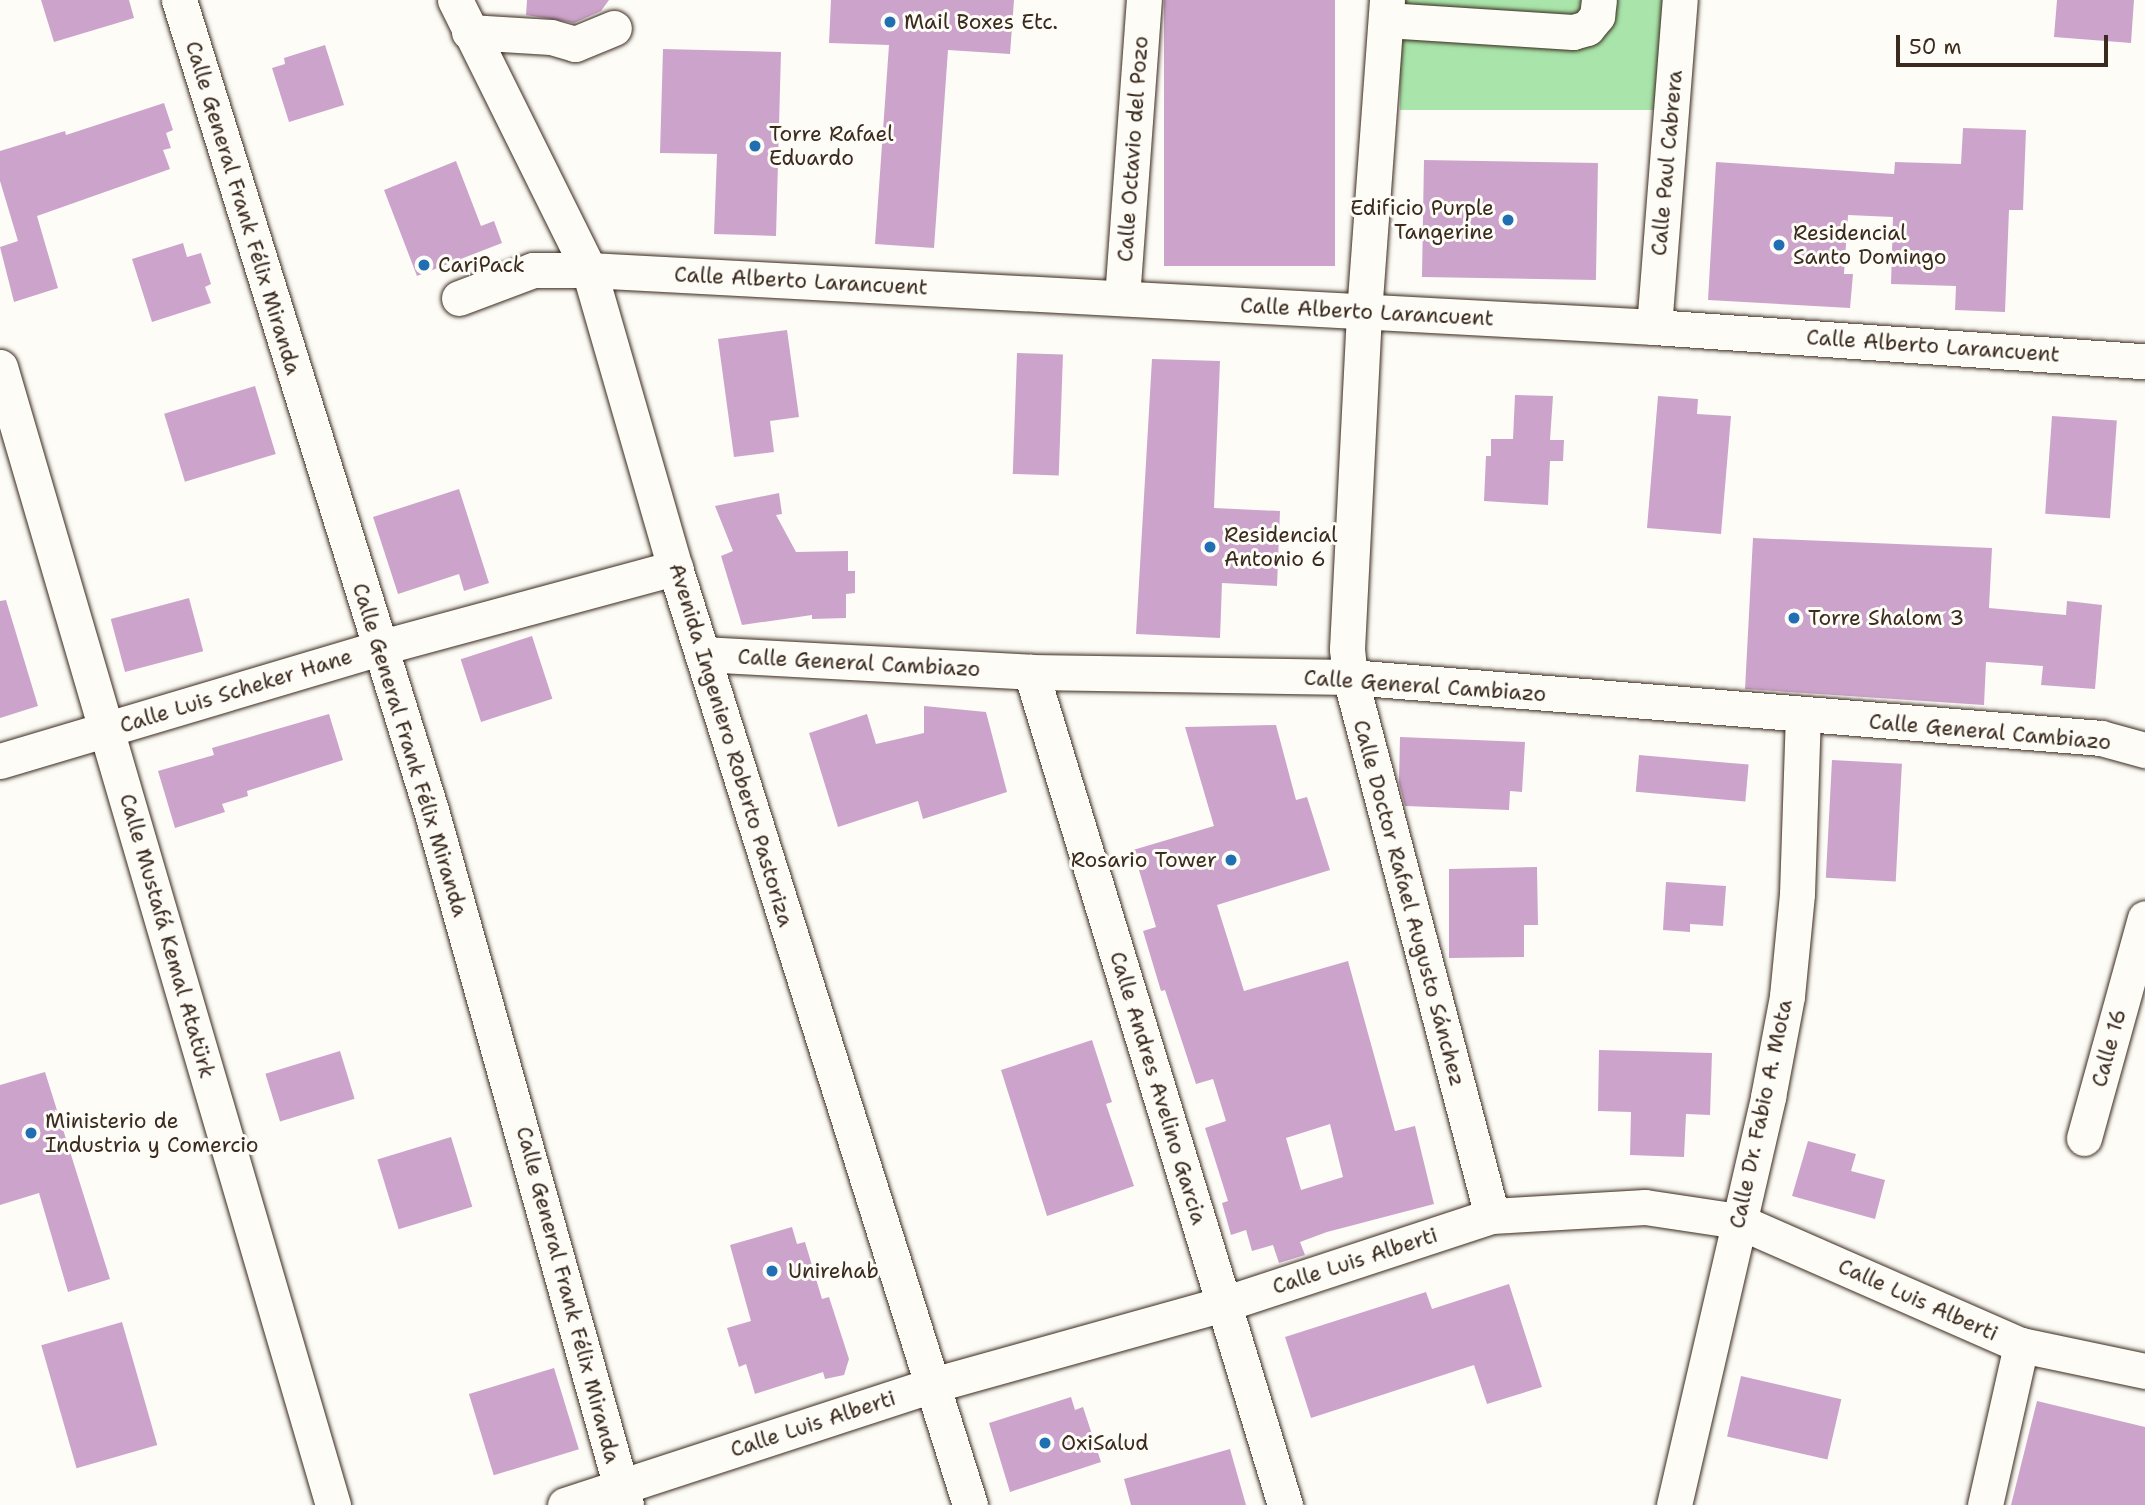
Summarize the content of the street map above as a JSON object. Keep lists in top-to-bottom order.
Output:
{
  "streets": {
    "street": [
      "Calle Octavio del Pozo",
      "Calle Paul Cabrera",
      "Calle General Frank Félix Miranda",
      "Calle Alberto Larancuent",
      "Calle General Cambiazo",
      "Calle Luis Scheker Hane",
      "Avenida Ingeniero Roberto Pastoriza",
      "Calle Doctor Rafael Augusto Sánchez",
      "Calle Mustafá Kemal Atatürk",
      "Calle 16",
      "Calle Andres Avelino Garcia",
      "Calle Dr. Fabio A. Mota",
      "Calle Luis Alberti"
    ]
  },
  "crossings": [
    ["Calle Octavio del Pozo", "Calle Alberto Larancuent"],
    ["Calle Paul Cabrera", "Calle Alberto Larancuent"],
    ["Calle General Frank Félix Miranda", "Calle Luis Scheker Hane"],
    ["Calle General Frank Félix Miranda", "Calle Luis Alberti"],
    ["Calle Alberto Larancuent", "Avenida Ingeniero Roberto Pastoriza"],
    ["Calle Alberto Larancuent", "Calle Doctor Rafael Augusto Sánchez"],
    ["Calle General Cambiazo", "Avenida Ingeniero Roberto Pastoriza"],
    ["Calle General Cambiazo", "Calle Doctor Rafael Augusto Sánchez"],
    ["Calle General Cambiazo", "Calle Andres Avelino Garcia"],
    ["Calle General Cambiazo", "Calle Dr. Fabio A. Mota"],
    ["Calle Luis Scheker Hane", "Avenida Ingeniero Roberto Pastoriza"],
    ["Calle Luis Scheker Hane", "Calle Mustafá Kemal Atatürk"],
    ["Avenida Ingeniero Roberto Pastoriza", "Calle Luis Alberti"],
    ["Calle Doctor Rafael Augusto Sánchez", "Calle Luis Alberti"],
    ["Calle Andres Avelino Garcia", "Calle Luis Alberti"],
    ["Calle Dr. Fabio A. Mota", "Calle Luis Alberti"]
  ],
  "places": [
    "Mail Boxes Etc.",
    "Torre Rafael Eduardo",
    "Edificio Purple Tangerine",
    "Residencial Santo Domingo",
    "CariPack",
    "Residencial Antonio 6",
    "Torre Shalom 3",
    "Rosario Tower",
    "Ministerio de Industria y Comercio",
    "Unirehab",
    "OxiSalud"
  ],
  "scale_bar": "50 m"
}
